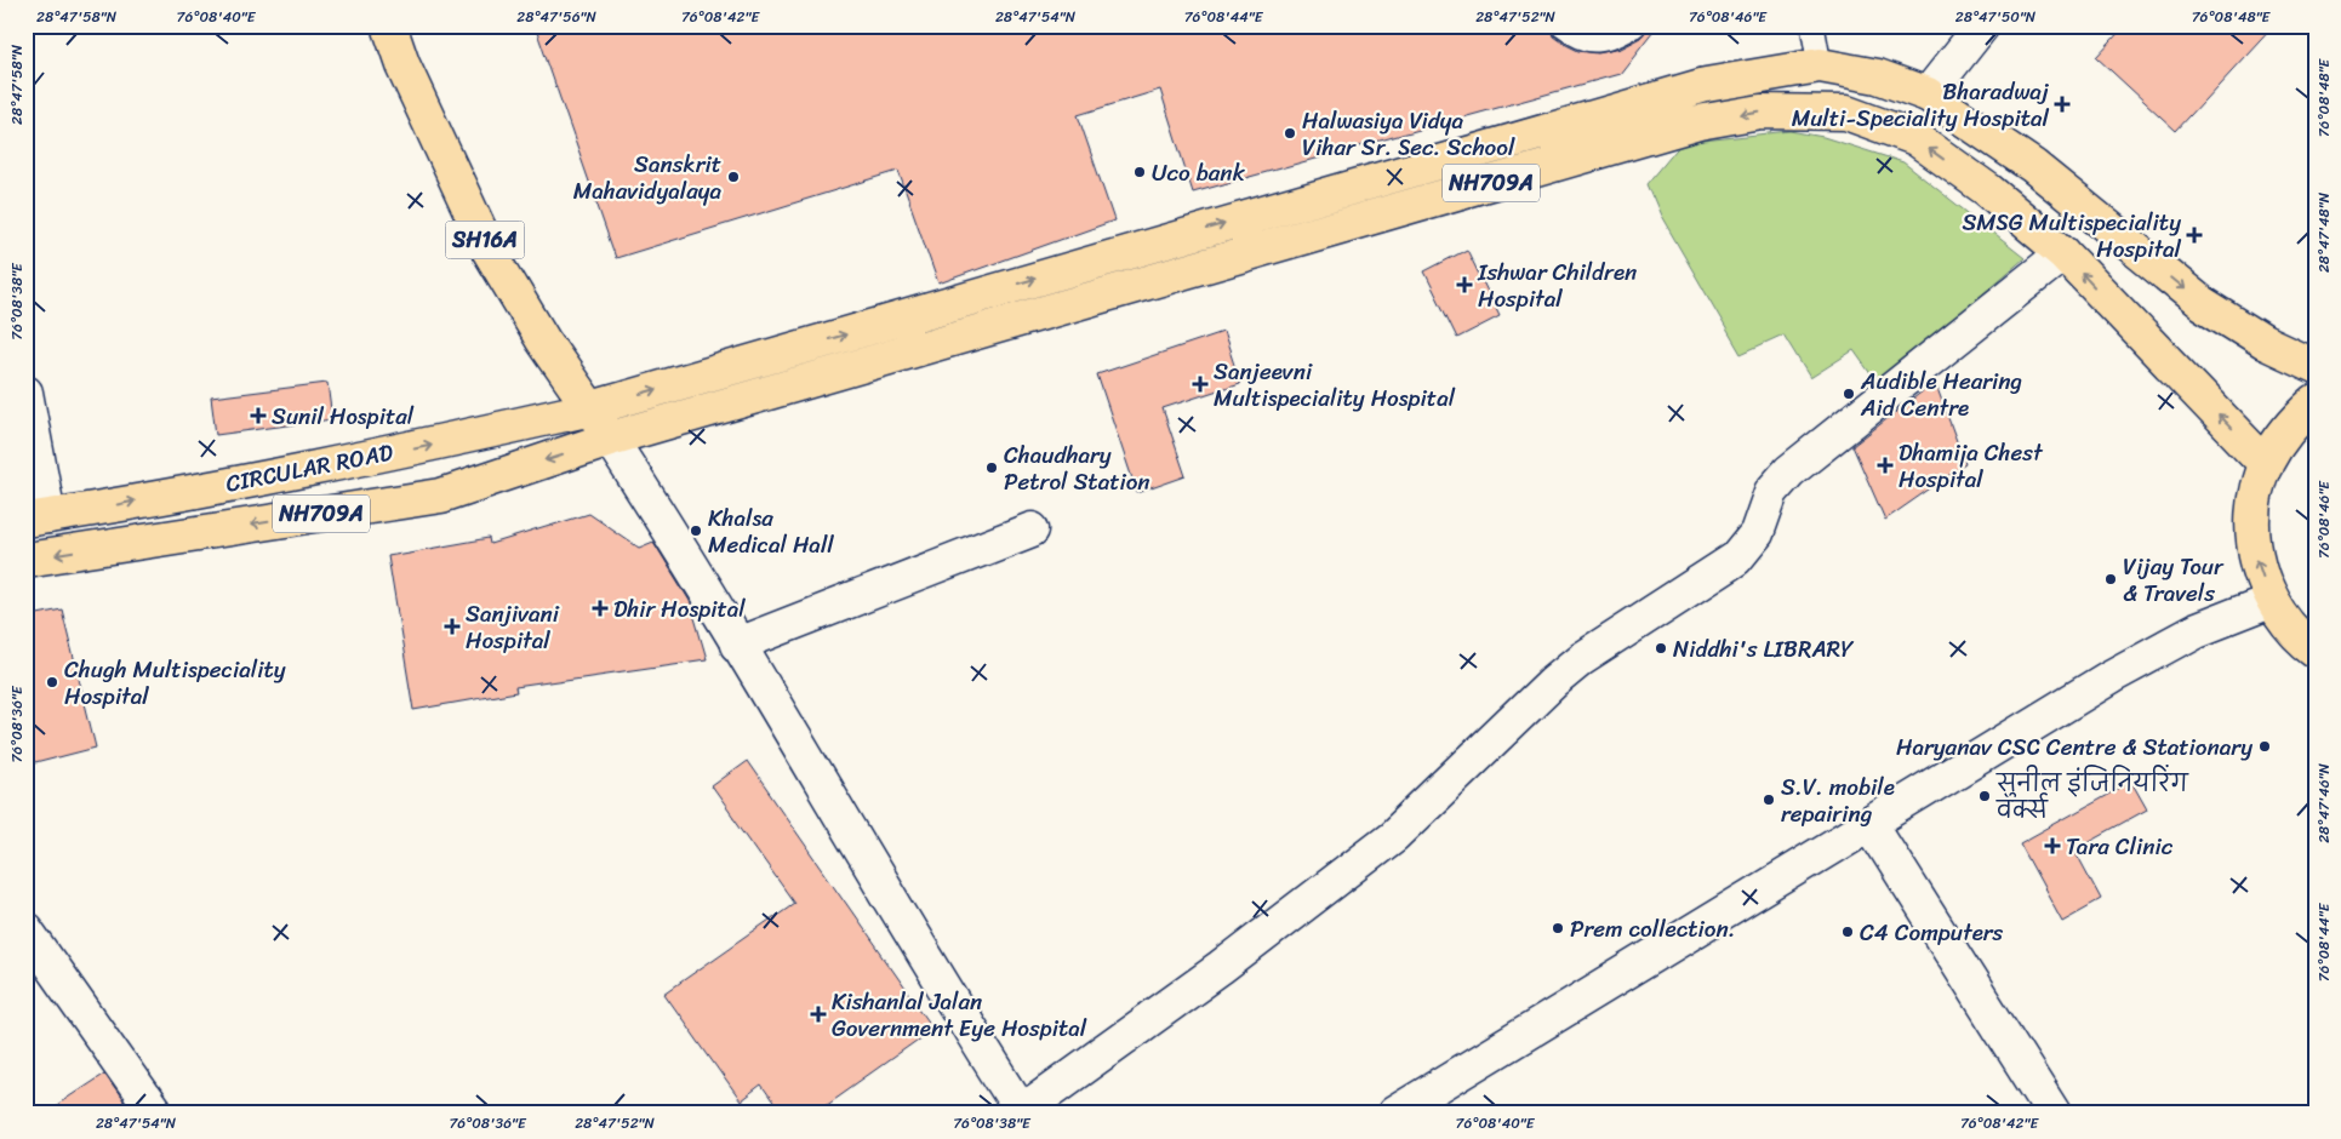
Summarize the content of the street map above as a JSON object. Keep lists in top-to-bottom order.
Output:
{
  "streets": {
    "main road": ["NH709A", "SH16A", "CIRCULAR ROAD"]
  },
  "crossings": [
    ["NH709A", "SH16A"],
    ["NH709A", "CIRCULAR ROAD"],
    ["SH16A", "CIRCULAR ROAD"]
  ],
  "places": {
    "health": [
      "Bharadwaj Multi-Speciality Hospital",
      "SMSG Multispeciality Hospital",
      "Ishwar Children Hospital",
      "Sanjeevni Multispeciality Hospital",
      "Sunil Hospital",
      "Dhamija Chest Hospital",
      "Dhir Hospital",
      "Sanjivani Hospital",
      "Tara Clinic",
      "Kishanlal Jalan Government Eye Hospital"
    ],
    "other": [
      "Halwasiya Vidya Vihar Sr. Sec. School",
      "Uco bank",
      "Sanskrit Mahavidyalaya",
      "Audible Hearing Aid Centre",
      "Chaudhary Petrol Station",
      "Khalsa Medical Hall",
      "Vijay Tour & Travels",
      "Niddhi's LIBRARY",
      "Chugh Multispeciality Hospital",
      "Haryanav CSC Centre & Stationary",
      "सुनील इंजिनियरिंग वर्क्स",
      "S.V. mobile repairing",
      "Prem collection.",
      "C4 Computers"
    ]
  },
  "coordinates": [
    "28°47'58\"N",
    "76°08'40\"E",
    "28°47'56\"N",
    "76°08'42\"E",
    "28°47'54\"N",
    "76°08'44\"E",
    "28°47'52\"N",
    "76°08'46\"E",
    "28°47'50\"N",
    "76°08'48\"E",
    "28°47'48\"N",
    "76°08'38\"E",
    "76°08'36\"E",
    "28°47'46\"N"
  ]
}
